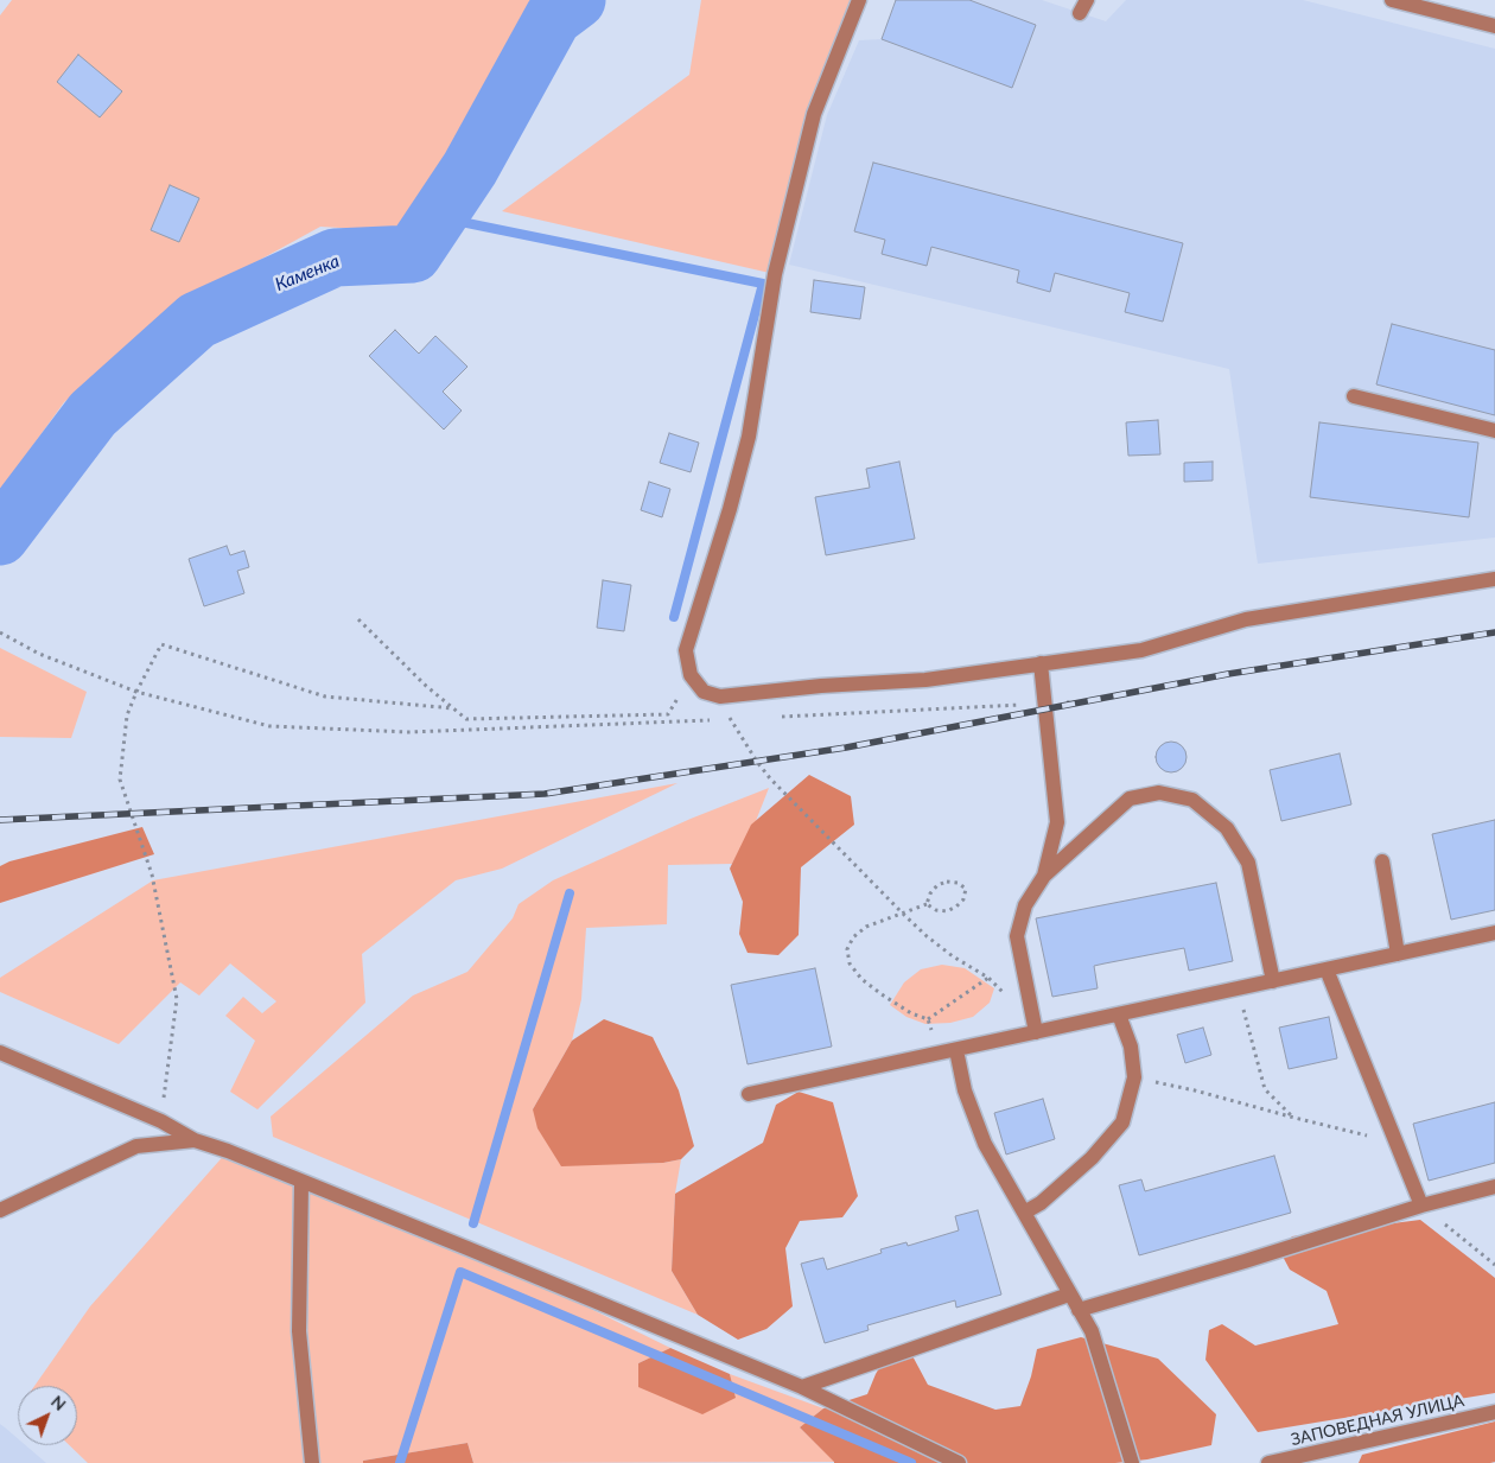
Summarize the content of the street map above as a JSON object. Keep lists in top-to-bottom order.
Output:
{
  "streets": {
    "street": ["ЗАПОВЕДНАЯ УЛИЦА"]
  },
  "water": ["Каменка"],
  "north": "top right"
}
